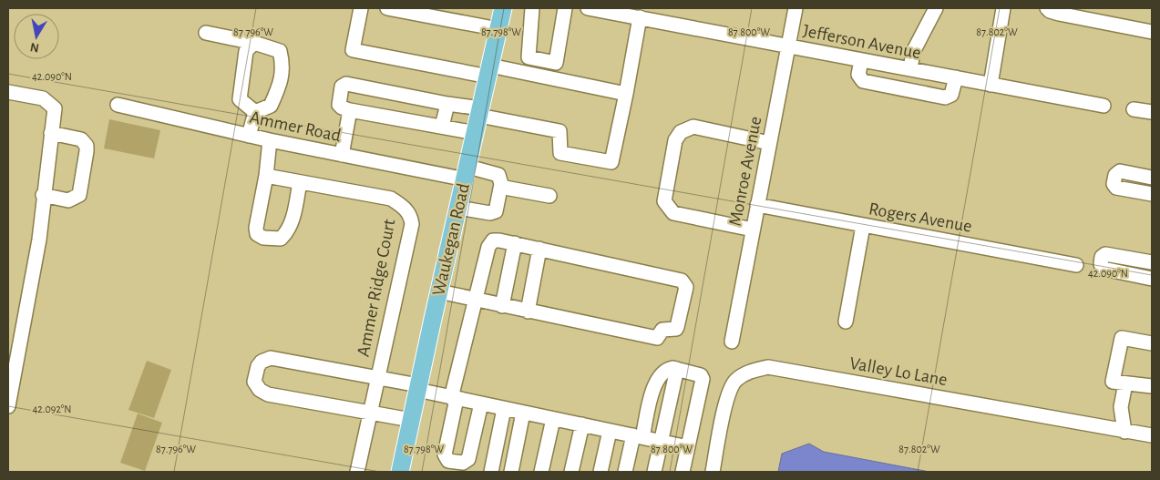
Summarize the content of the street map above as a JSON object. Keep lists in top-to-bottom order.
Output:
{
  "streets": {
    "main road": ["Waukegan Road"],
    "street": [
      "Jefferson Avenue",
      "Ammer Road",
      "Monroe Avenue",
      "Rogers Avenue",
      "Ammer Ridge Court",
      "Valley Lo Lane"
    ]
  },
  "crossings": [
    ["Jefferson Avenue", "Monroe Avenue"],
    ["Ammer Road", "Waukegan Road"],
    ["Monroe Avenue", "Rogers Avenue"],
    ["Waukegan Road", "Ammer Ridge Court"]
  ],
  "north": "bottom",
  "coordinates": [
    "87.796°W",
    "87.798°W",
    "87.802°W",
    "87.800°W",
    "42.090°N",
    "42.092°N"
  ]
}
